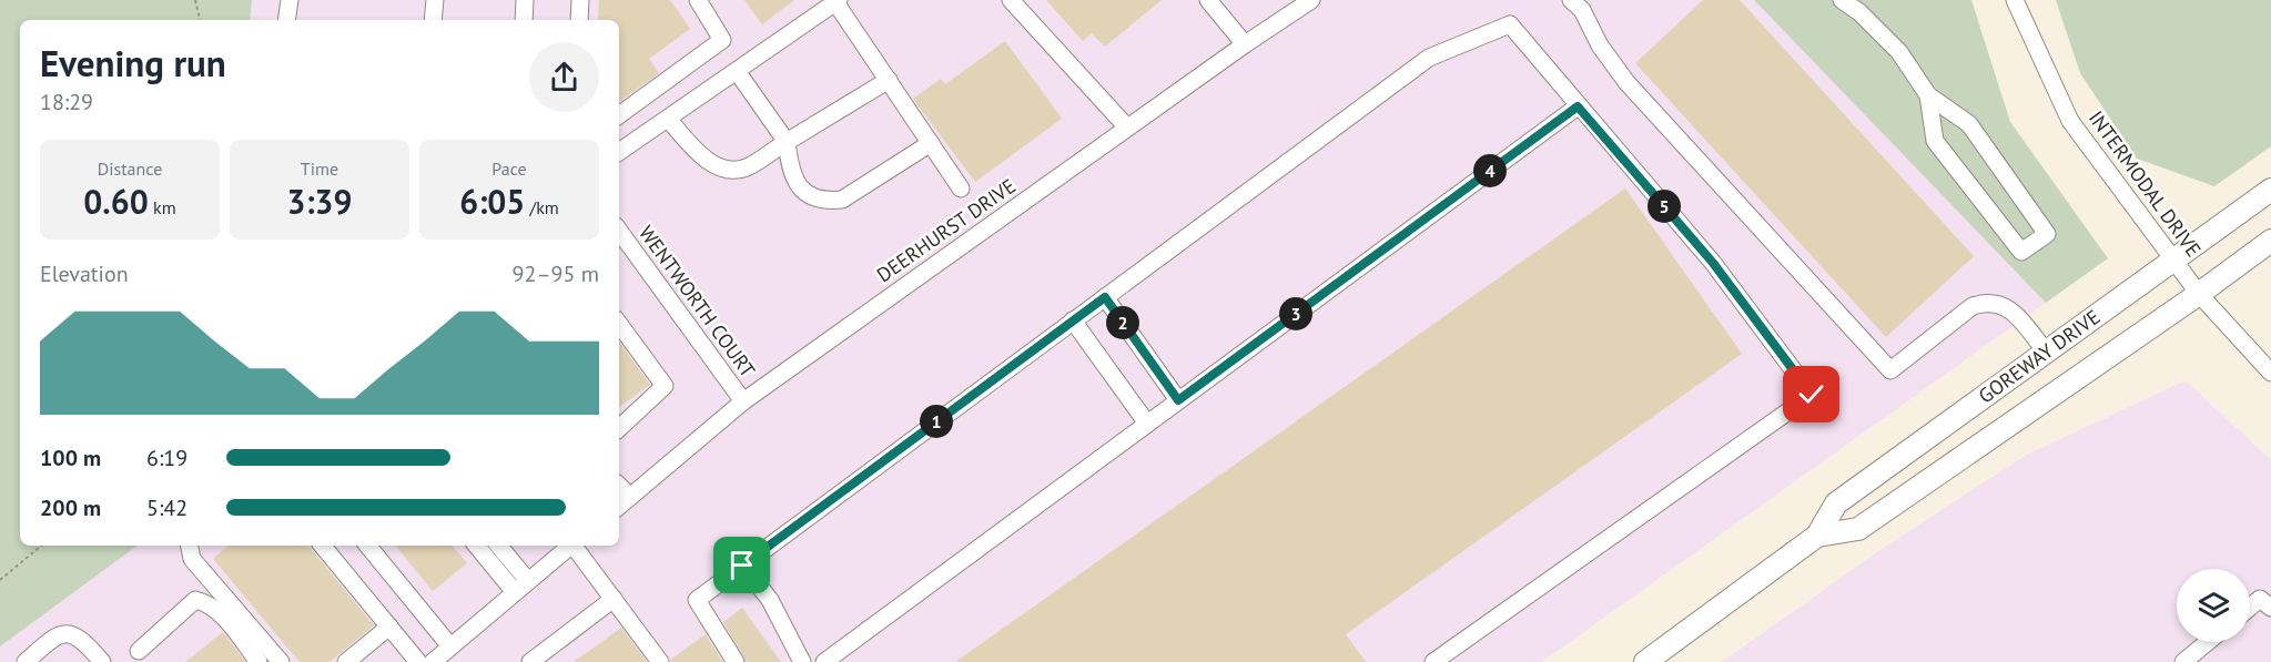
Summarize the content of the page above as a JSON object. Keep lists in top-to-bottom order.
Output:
{
  "streets": {
    "main road": ["GOREWAY DRIVE"],
    "street": ["INTERMODAL DRIVE", "DEERHURST DRIVE", "WENTWORTH COURT"]
  },
  "crossings": [
    ["INTERMODAL DRIVE", "GOREWAY DRIVE"],
    ["DEERHURST DRIVE", "WENTWORTH COURT"]
  ],
  "page": {
    "heading": ["Evening run", "18:29"],
    "stats": [
      ["Distance", "0.60 km"],
      ["Time", "3:39"],
      ["Pace", "6:05 /km"]
    ],
    "pins": [
      "4",
      "5",
      "3",
      "2",
      "1"
    ],
    "chart": ["Elevation", "92–95 m"],
    "list": [
      {
        "name": "100 m",
        "note": "6:19"
      },
      {
        "name": "200 m",
        "note": "5:42"
      }
    ]
  }
}
